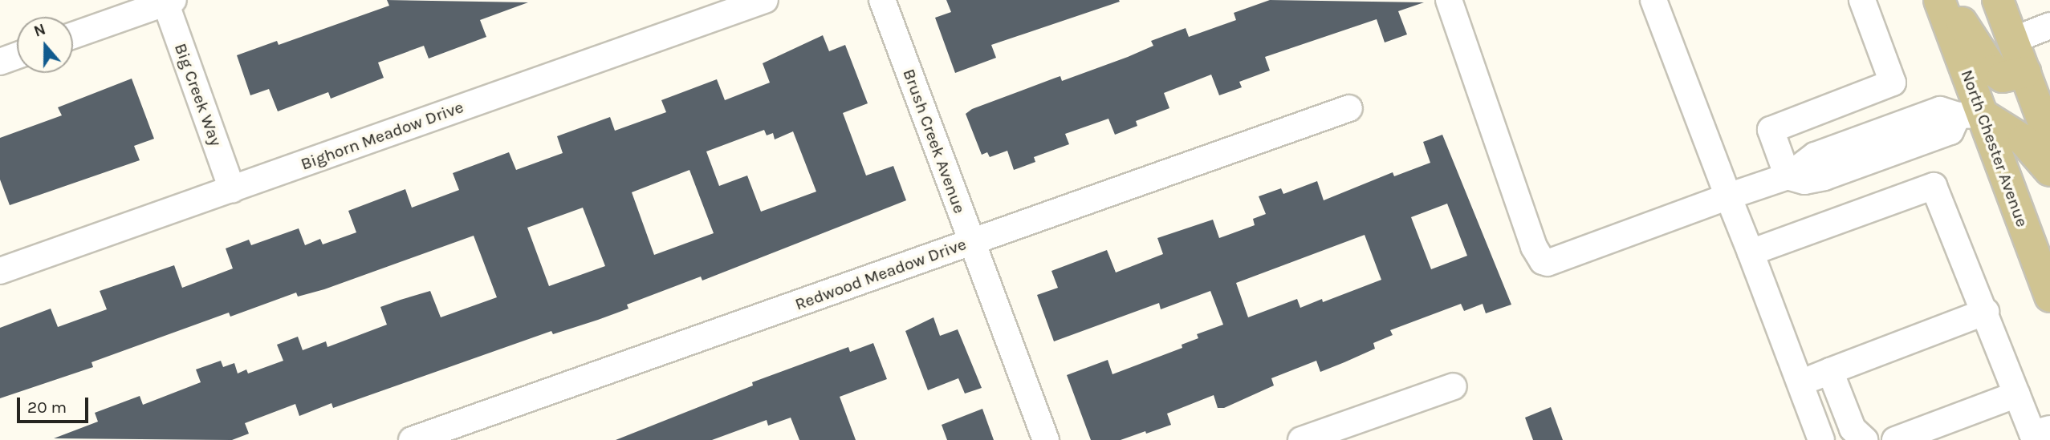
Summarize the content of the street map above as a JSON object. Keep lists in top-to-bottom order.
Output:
{
  "streets": {
    "main road": ["North Chester Avenue"],
    "street": [
      "Big Creek Way",
      "Bighorn Meadow Drive",
      "Brush Creek Avenue",
      "Redwood Meadow Drive"
    ]
  },
  "crossings": [
    ["Big Creek Way", "Bighorn Meadow Drive"],
    ["Brush Creek Avenue", "Redwood Meadow Drive"]
  ],
  "scale_bar": "20 m",
  "north": "top"
}
